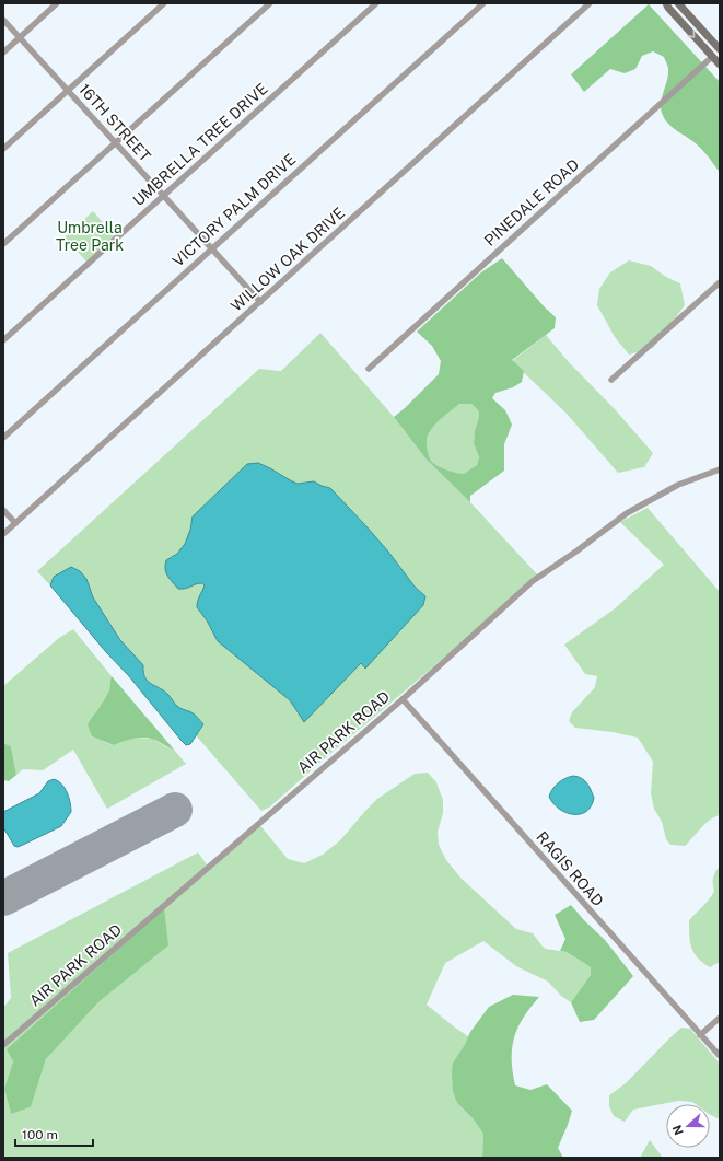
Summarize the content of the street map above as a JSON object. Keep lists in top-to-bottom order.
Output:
{
  "streets": {
    "street": [
      "16TH STREET",
      "UMBRELLA TREE DRIVE",
      "PINEDALE ROAD",
      "VICTORY PALM DRIVE",
      "WILLOW OAK DRIVE",
      "AIR PARK ROAD",
      "RAGIS ROAD"
    ]
  },
  "crossings": [
    ["16TH STREET", "UMBRELLA TREE DRIVE"],
    ["16TH STREET", "VICTORY PALM DRIVE"],
    ["16TH STREET", "WILLOW OAK DRIVE"],
    ["AIR PARK ROAD", "RAGIS ROAD"]
  ],
  "parks": ["Umbrella Tree Park"],
  "scale_bar": "100 m",
  "north": "left"
}
